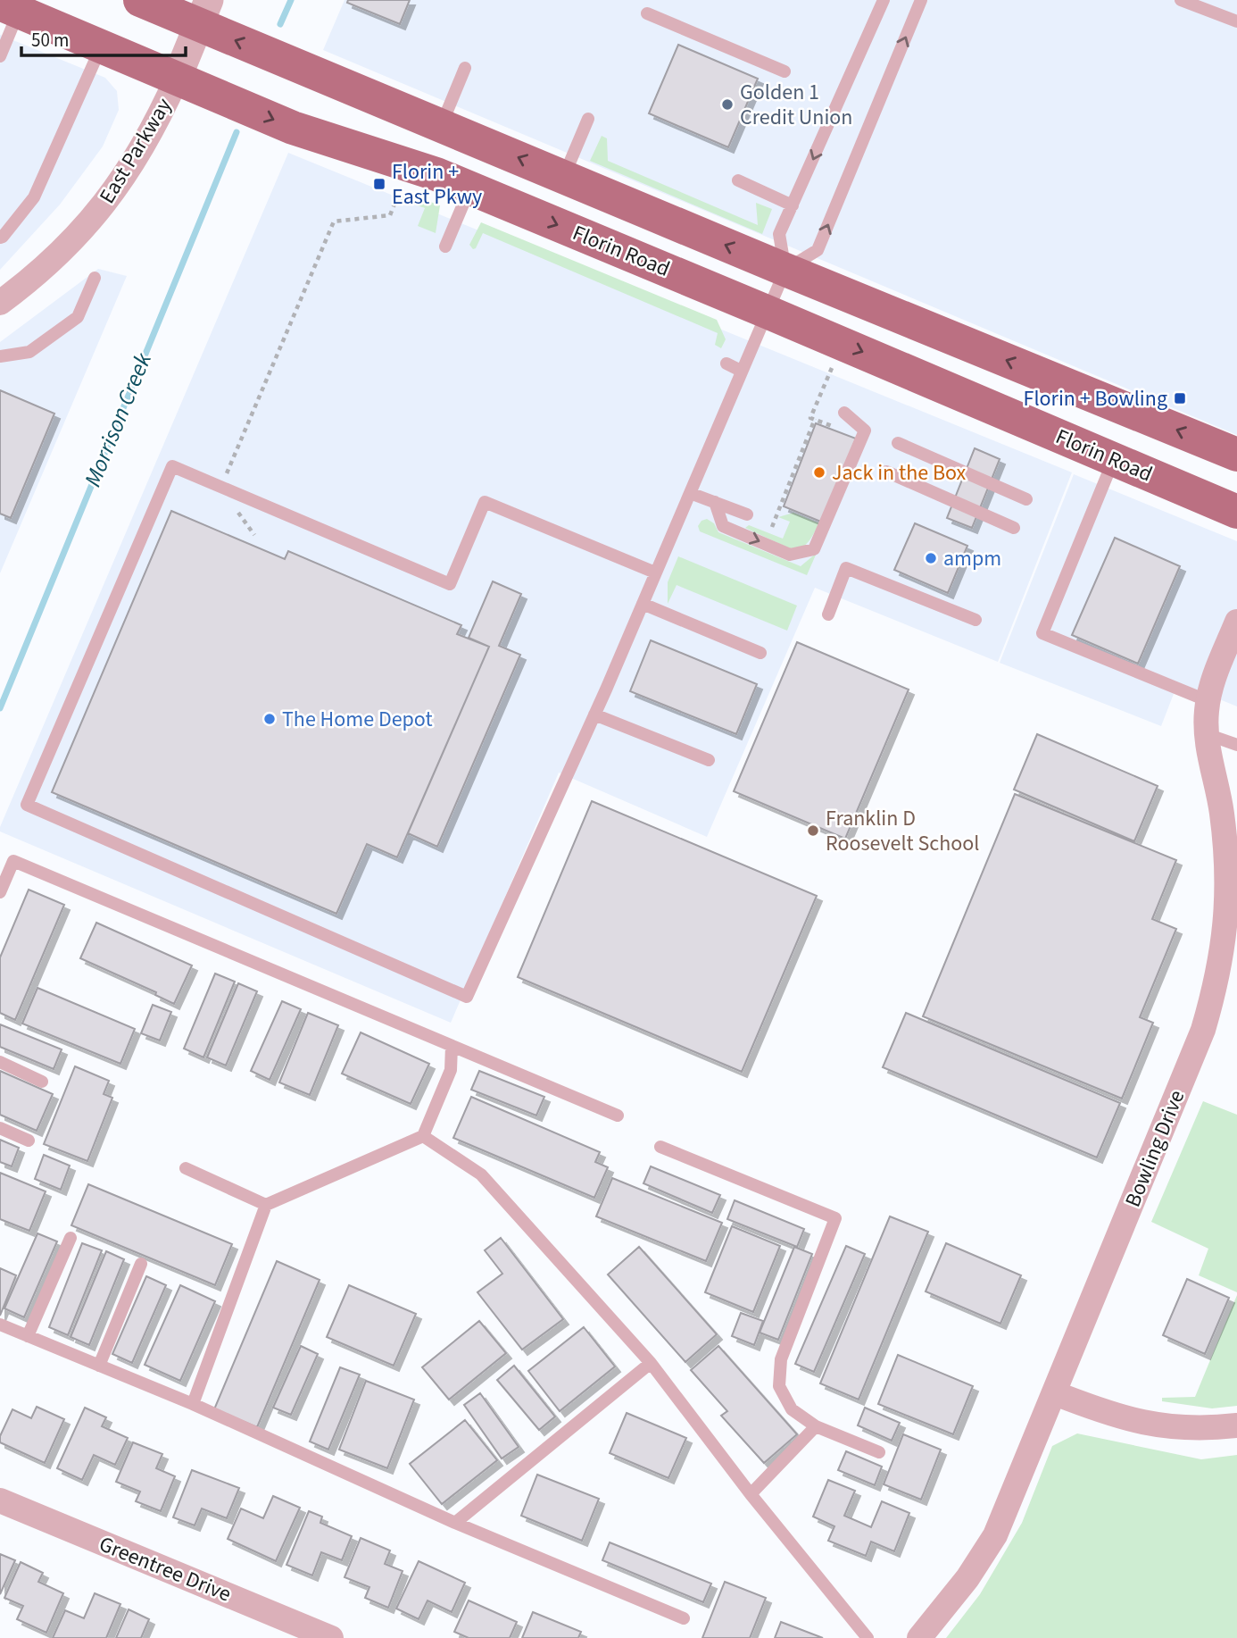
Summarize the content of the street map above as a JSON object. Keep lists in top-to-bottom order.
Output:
{
  "streets": {
    "main road": ["Florin Road"],
    "street": ["East Parkway", "Bowling Drive", "Greentree Drive"]
  },
  "crossings": [
    ["East Parkway", "Florin Road"]
  ],
  "water": ["Morrison Creek"],
  "places": {
    "other": [
      "Golden 1 Credit Union",
      "Jack in the Box",
      "ampm",
      "The Home Depot",
      "Franklin D Roosevelt School"
    ],
    "transit": ["Florin + East Pkwy", "Florin + Bowling"]
  },
  "scale_bar": "50 m"
}
